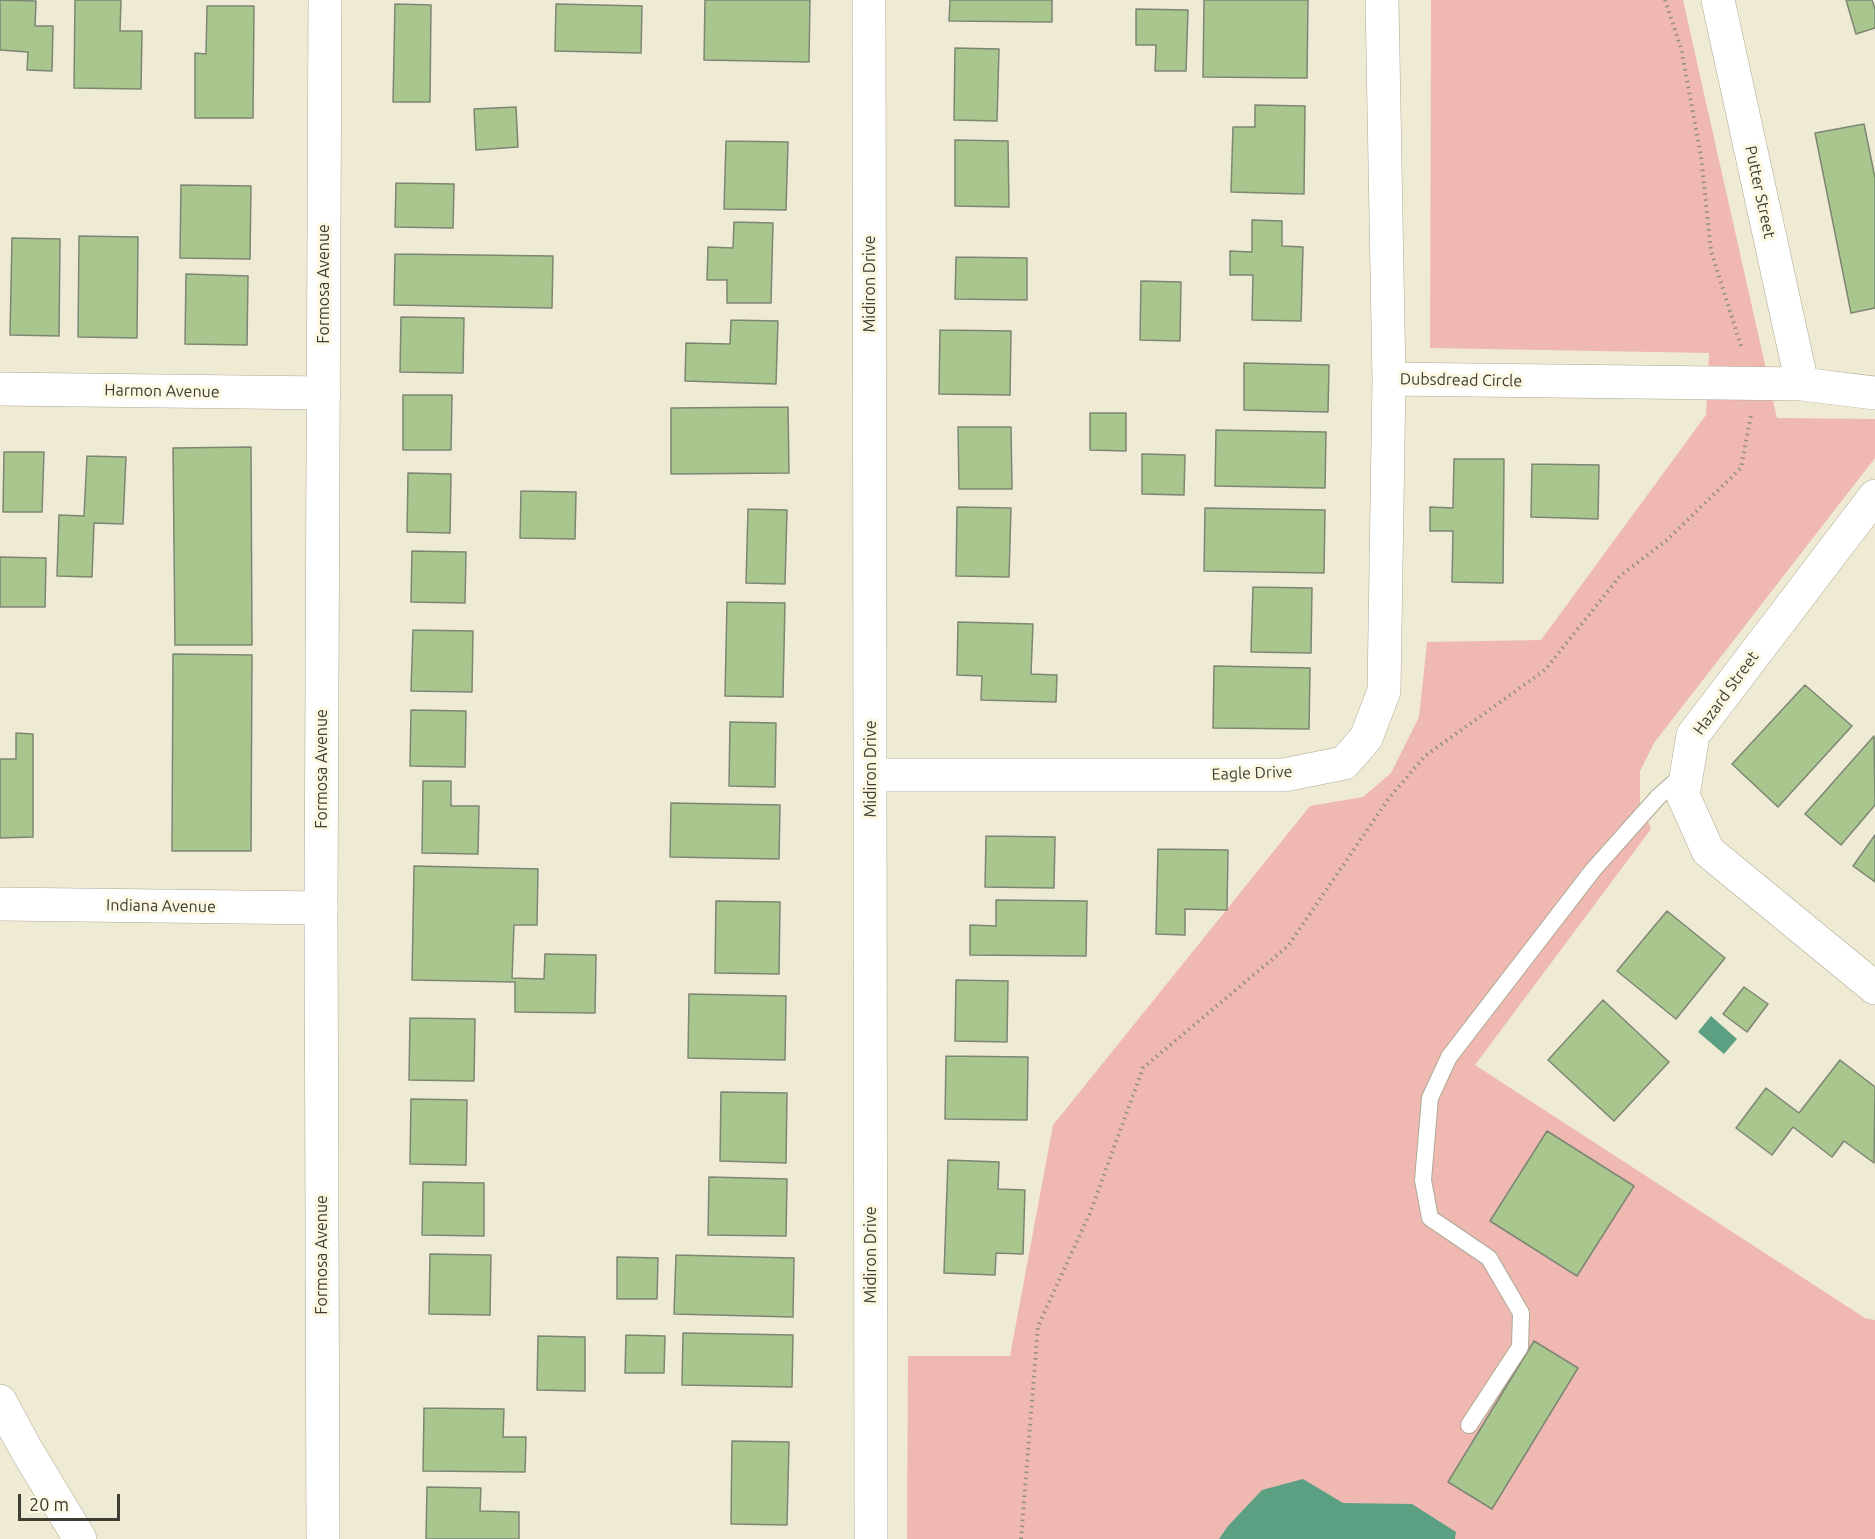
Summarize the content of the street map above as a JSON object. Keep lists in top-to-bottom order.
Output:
{
  "streets": {
    "main road": [
      "Putter Street",
      "Formosa Avenue",
      "Midiron Drive",
      "Dubsdread Circle",
      "Harmon Avenue",
      "Hazard Street",
      "Eagle Drive",
      "Indiana Avenue"
    ]
  },
  "crossings": [
    ["Putter Street", "Dubsdread Circle"],
    ["Formosa Avenue", "Harmon Avenue"],
    ["Formosa Avenue", "Indiana Avenue"],
    ["Midiron Drive", "Eagle Drive"],
    ["Dubsdread Circle", "Eagle Drive"]
  ],
  "scale_bar": "20 m"
}
